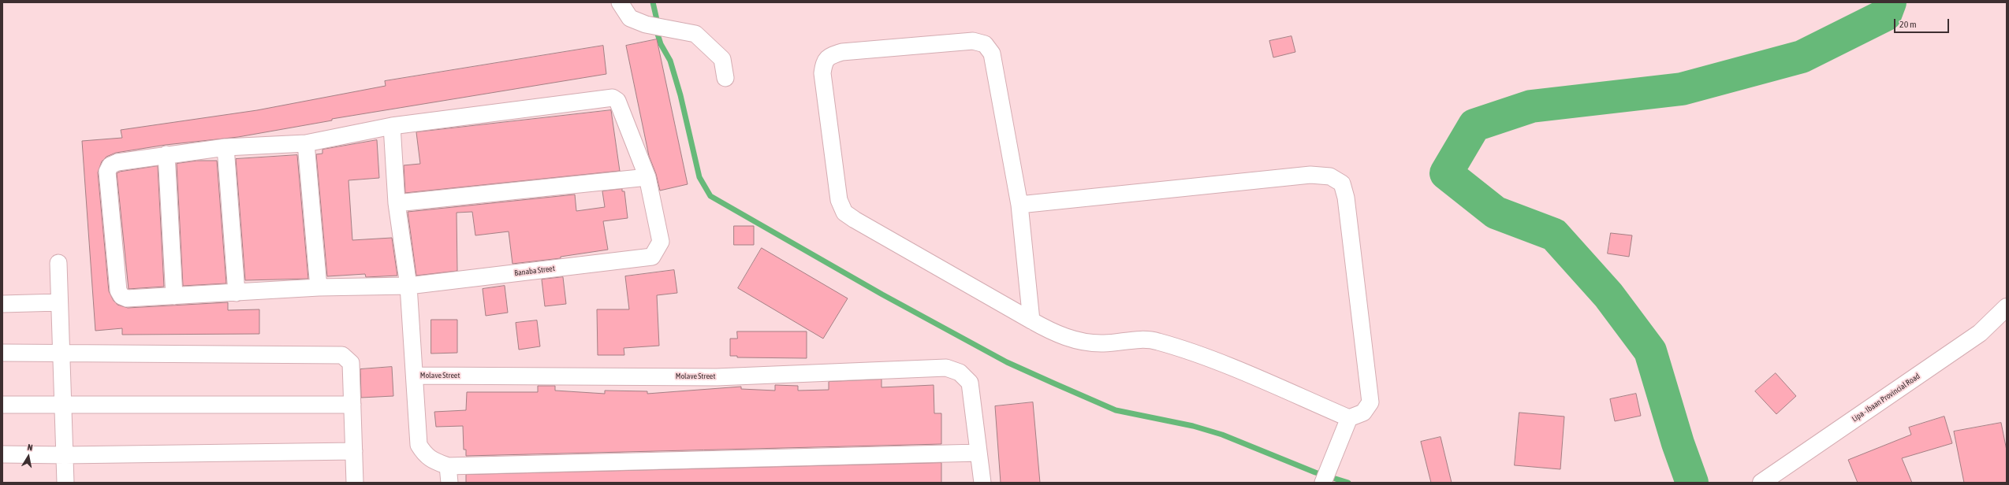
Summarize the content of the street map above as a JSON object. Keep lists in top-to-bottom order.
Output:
{
  "streets": {
    "main road": ["Lipa - Ibaan Provincial Road"],
    "street": ["Banaba Street", "Molave Street"]
  },
  "scale_bar": "20 m",
  "north": "top"
}
